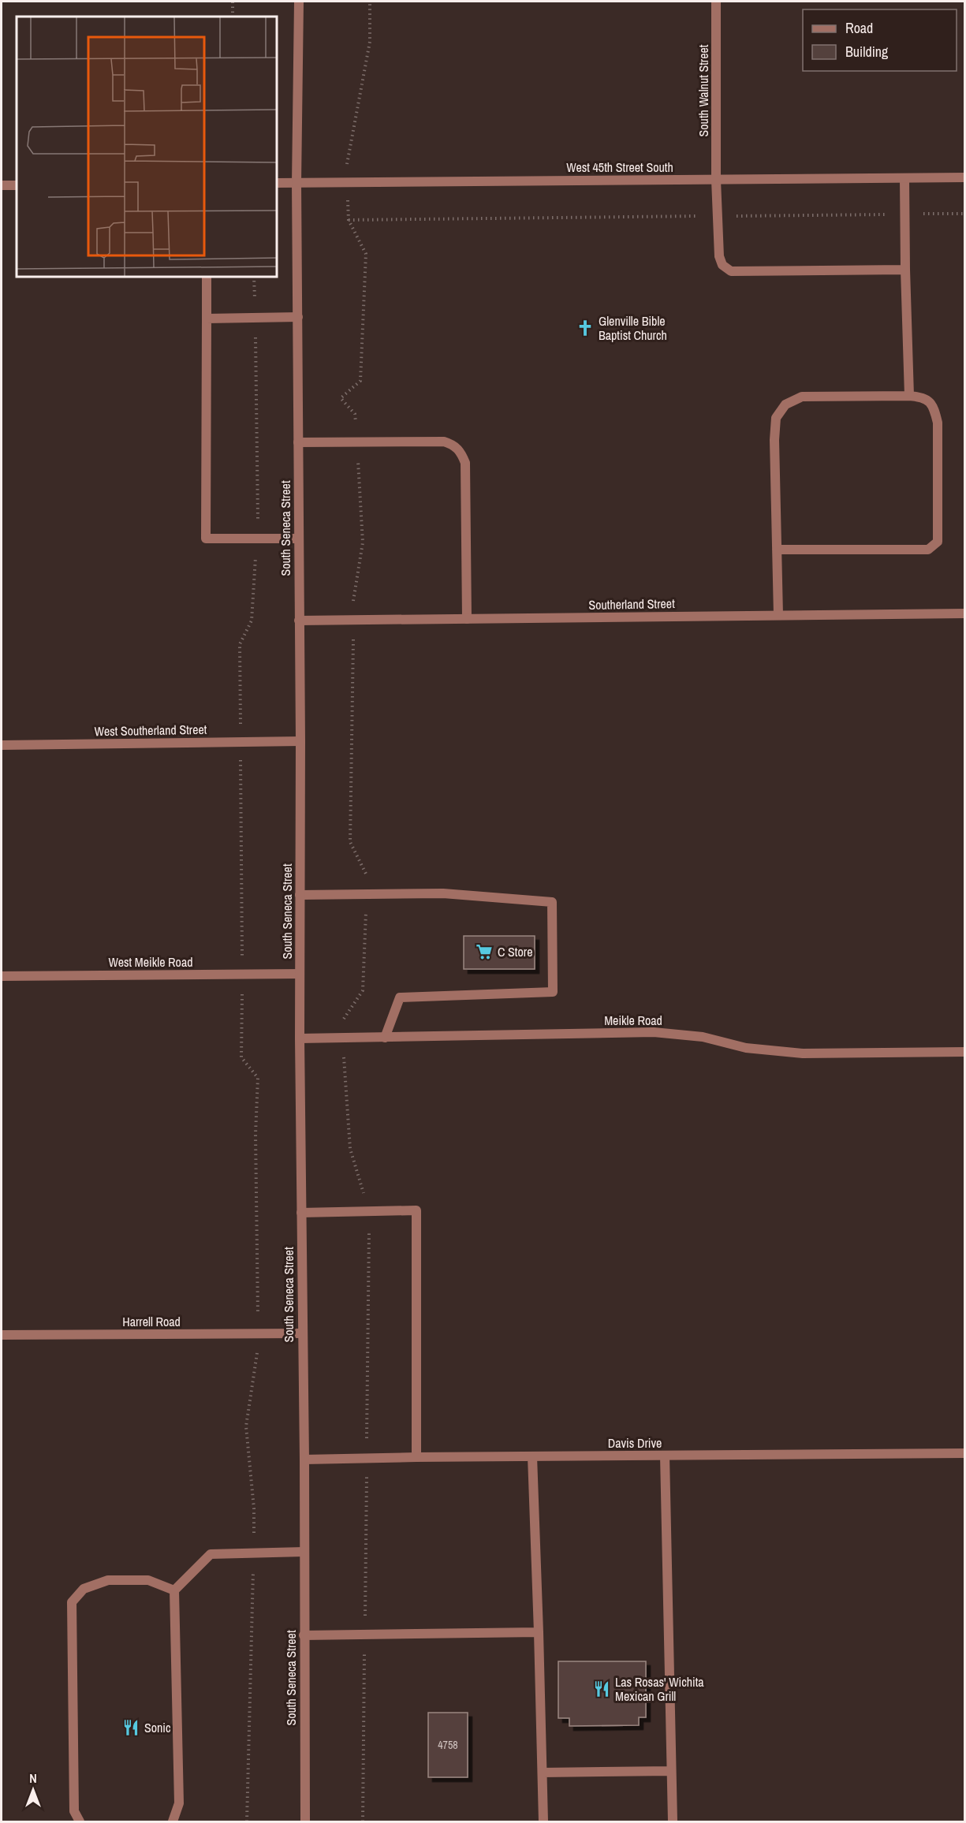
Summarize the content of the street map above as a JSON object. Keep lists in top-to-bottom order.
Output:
{
  "streets": {
    "street": [
      "South Walnut Street",
      "West 45th Street South",
      "South Seneca Street",
      "Southerland Street",
      "West Southerland Street",
      "West Meikle Road",
      "Meikle Road",
      "Harrell Road",
      "Davis Drive"
    ]
  },
  "crossings": [
    ["South Walnut Street", "West 45th Street South"],
    ["West 45th Street South", "South Seneca Street"],
    ["South Seneca Street", "Southerland Street"],
    ["South Seneca Street", "West Southerland Street"],
    ["South Seneca Street", "West Meikle Road"],
    ["South Seneca Street", "Meikle Road"],
    ["South Seneca Street", "Harrell Road"],
    ["South Seneca Street", "Davis Drive"]
  ],
  "places": {
    "church": ["Glenville Bible Baptist Church"],
    "supermarket": ["C Store"],
    "restaurant": ["Las Rosas' Wichita Mexican Grill", "Sonic"]
  },
  "house_numbers": ["4758"],
  "legend": ["Road", "Building"],
  "north": "top"
}
